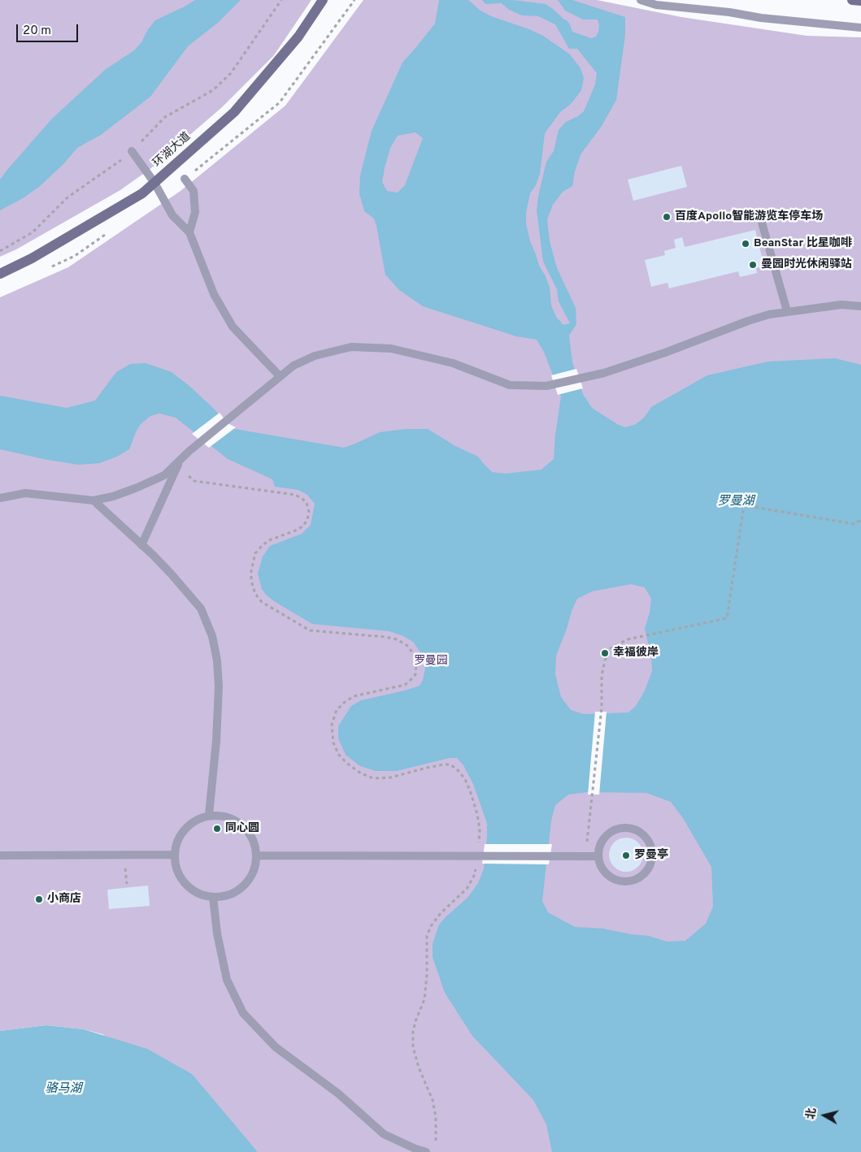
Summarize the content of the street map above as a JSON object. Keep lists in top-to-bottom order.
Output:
{
  "streets": {
    "street": ["环湖大道"]
  },
  "water": ["罗曼湖", "骆马湖"],
  "parks": ["罗曼园"],
  "places": [
    "百度Apollo智能游览车停车场",
    "BeanStar 比星咖啡",
    "曼园时光休闲驿站",
    "幸福彼岸",
    "同心圆",
    "罗曼亭",
    "小商店"
  ],
  "scale_bar": "20 m",
  "north": "left"
}
